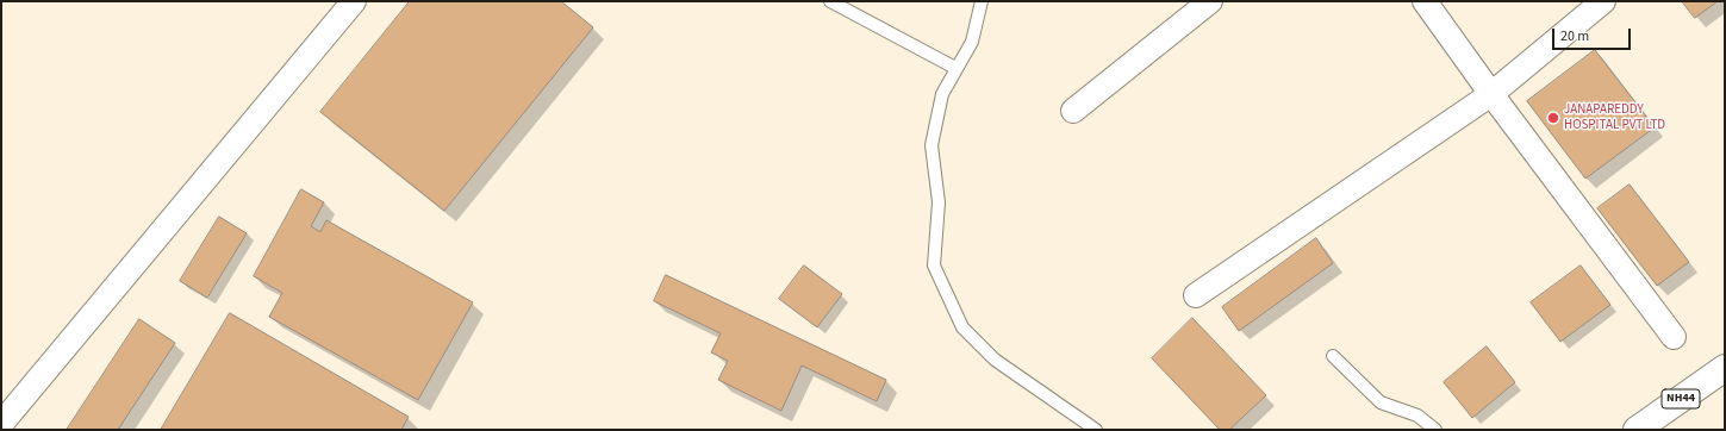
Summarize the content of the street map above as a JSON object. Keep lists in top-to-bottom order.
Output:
{
  "streets": {
    "highway": ["NH44"]
  },
  "places": ["JANAPAREDDY HOSPITAL PVT LTD"],
  "scale_bar": "20 m"
}
